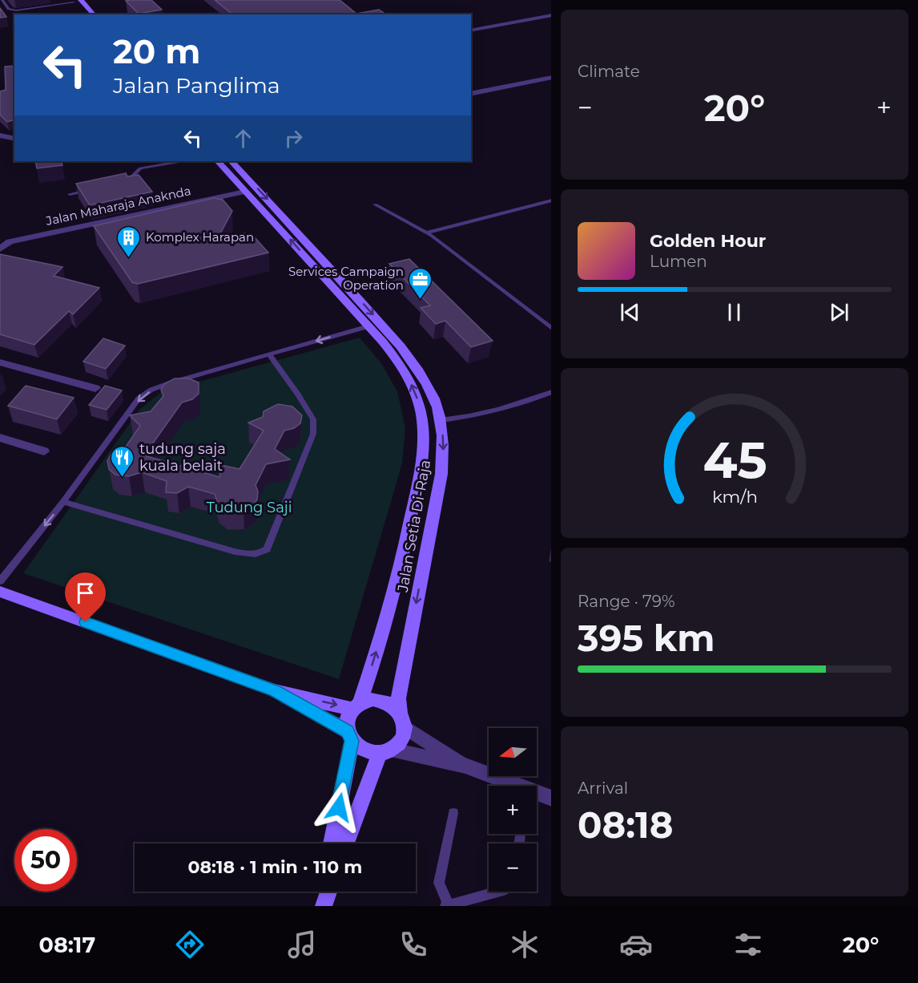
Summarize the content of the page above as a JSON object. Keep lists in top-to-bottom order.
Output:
{
  "streets": {
    "main road": ["Jalan Setia Di-Raja"],
    "street": ["Jalan Maharaja Anaknda"]
  },
  "crossings": [
    ["Jalan Maharaja Anaknda", "Jalan Setia Di-Raja"]
  ],
  "parks": ["Tudung Saji"],
  "places": {
    "building": ["Komplex Harapan"],
    "office": ["Services Campaign Operation"],
    "restaurant": ["tudung saja kuala belait"]
  },
  "north": "left",
  "page": {
    "tile": [
      "Climate",
      ["Range · 79%", "395 km"],
      ["Arrival", "08:18"]
    ],
    "turn": ["20 m", "Jalan Panglima"],
    "heat": ["−", "20°", "+"],
    "song": ["Golden Hour", "Lumen"],
    "map_buttons": ["+", "−"],
    "limit": "50",
    "trip": "08:18 · 1 min · 110 m",
    "tabs": ["08:17", "20°"],
    "gauge": ["45", "km/h"]
  }
}
